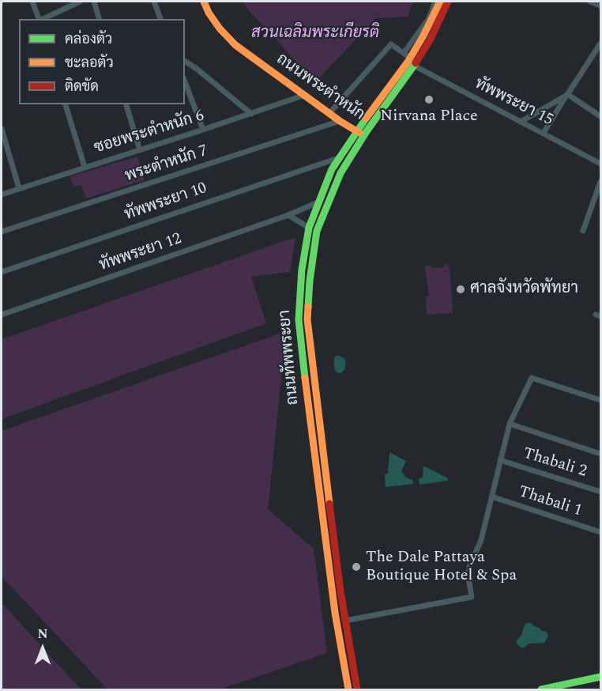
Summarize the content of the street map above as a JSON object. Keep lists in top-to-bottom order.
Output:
{
  "streets": {
    "main road": ["ถนนพระตำหนัก", "ถนนทัพพระยา"],
    "street": [
      "ทัพพระยา 15",
      "ซอยพระตำหนัก 6",
      "พระตำหนัก 7",
      "ทัพพระยา 10",
      "ทัพพระยา 12",
      "Thabali 2",
      "Thabali 1"
    ]
  },
  "crossings": [
    ["ถนนพระตำหนัก", "ซอยพระตำหนัก 6"],
    ["ถนนพระตำหนัก", "พระตำหนัก 7"],
    ["ถนนพระตำหนัก", "ถนนทัพพระยา"],
    ["ทัพพระยา 15", "ถนนทัพพระยา"],
    ["ทัพพระยา 10", "ถนนทัพพระยา"],
    ["ทัพพระยา 12", "ถนนทัพพระยา"]
  ],
  "parks": ["สวนเฉลิมพระเกียรติ"],
  "places": ["Nirvana Place", "ศาลจังหวัดพัทยา", "The Dale Pattaya Boutique Hotel & Spa"],
  "legend": ["คล่องตัว", "ชะลอตัว", "ติดขัด"],
  "north": "top"
}
